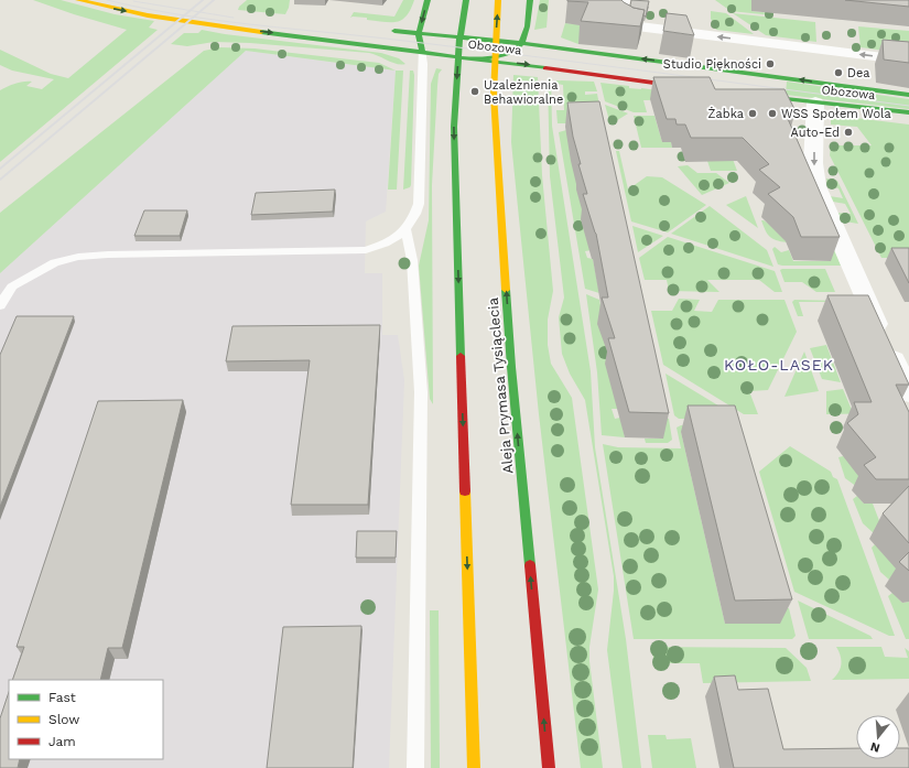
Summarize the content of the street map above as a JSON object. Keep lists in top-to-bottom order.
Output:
{
  "streets": {
    "main road": ["Obozowa", "Aleja Prymasa Tysiąclecia"]
  },
  "districts": ["KOŁO-LASEK"],
  "places": [
    "Studio Piękności",
    "Dea",
    "Uzależnienia Behawioralne",
    "Żabka",
    "WSS Społem Wola",
    "Auto-Ed"
  ],
  "legend": ["Fast", "Slow", "Jam"],
  "north": "bottom"
}
